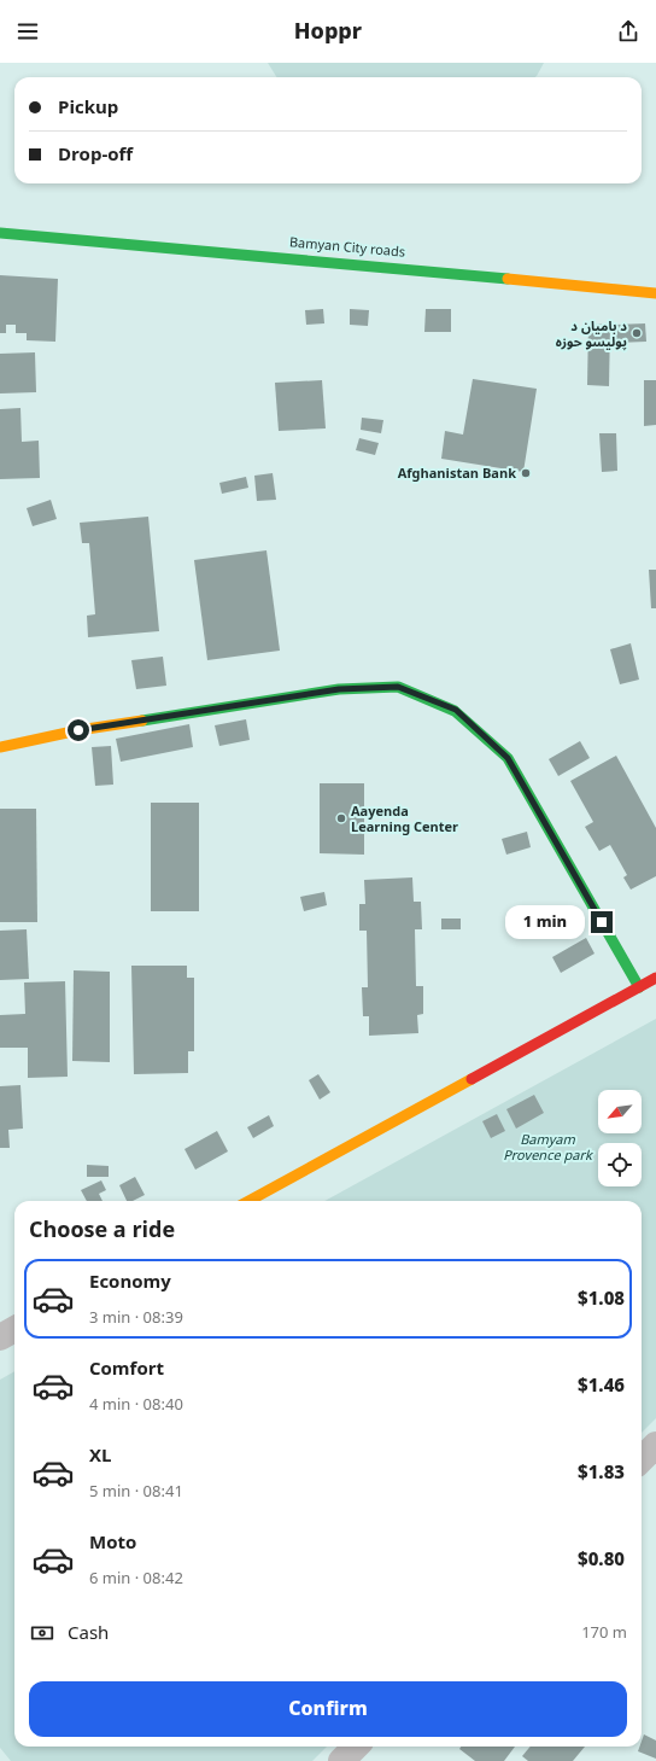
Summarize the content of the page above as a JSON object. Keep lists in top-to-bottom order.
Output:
{
  "streets": {
    "street": ["Bamyan City roads"]
  },
  "parks": ["Bamyam Provence park"],
  "places": ["د بامیان د پولیسو حوزه", "Afghanistan Bank", "Aayenda Learning Center"],
  "north": "bottom left",
  "page": {
    "header": "Hoppr",
    "banner": ["Pickup", "Drop-off"],
    "bubble": "1 min",
    "heading": "Choose a ride",
    "list": [
      {
        "name": "Economy",
        "note": "3 min · 08:39",
        "value": "$1.08"
      },
      {
        "name": "Comfort",
        "note": "4 min · 08:40",
        "value": "$1.46"
      },
      {
        "name": "XL",
        "note": "5 min · 08:41",
        "value": "$1.83"
      },
      {
        "name": "Moto",
        "note": "6 min · 08:42",
        "value": "$0.80"
      }
    ],
    "pay": ["Cash", "170 m"],
    "buttons": "Confirm"
  }
}
